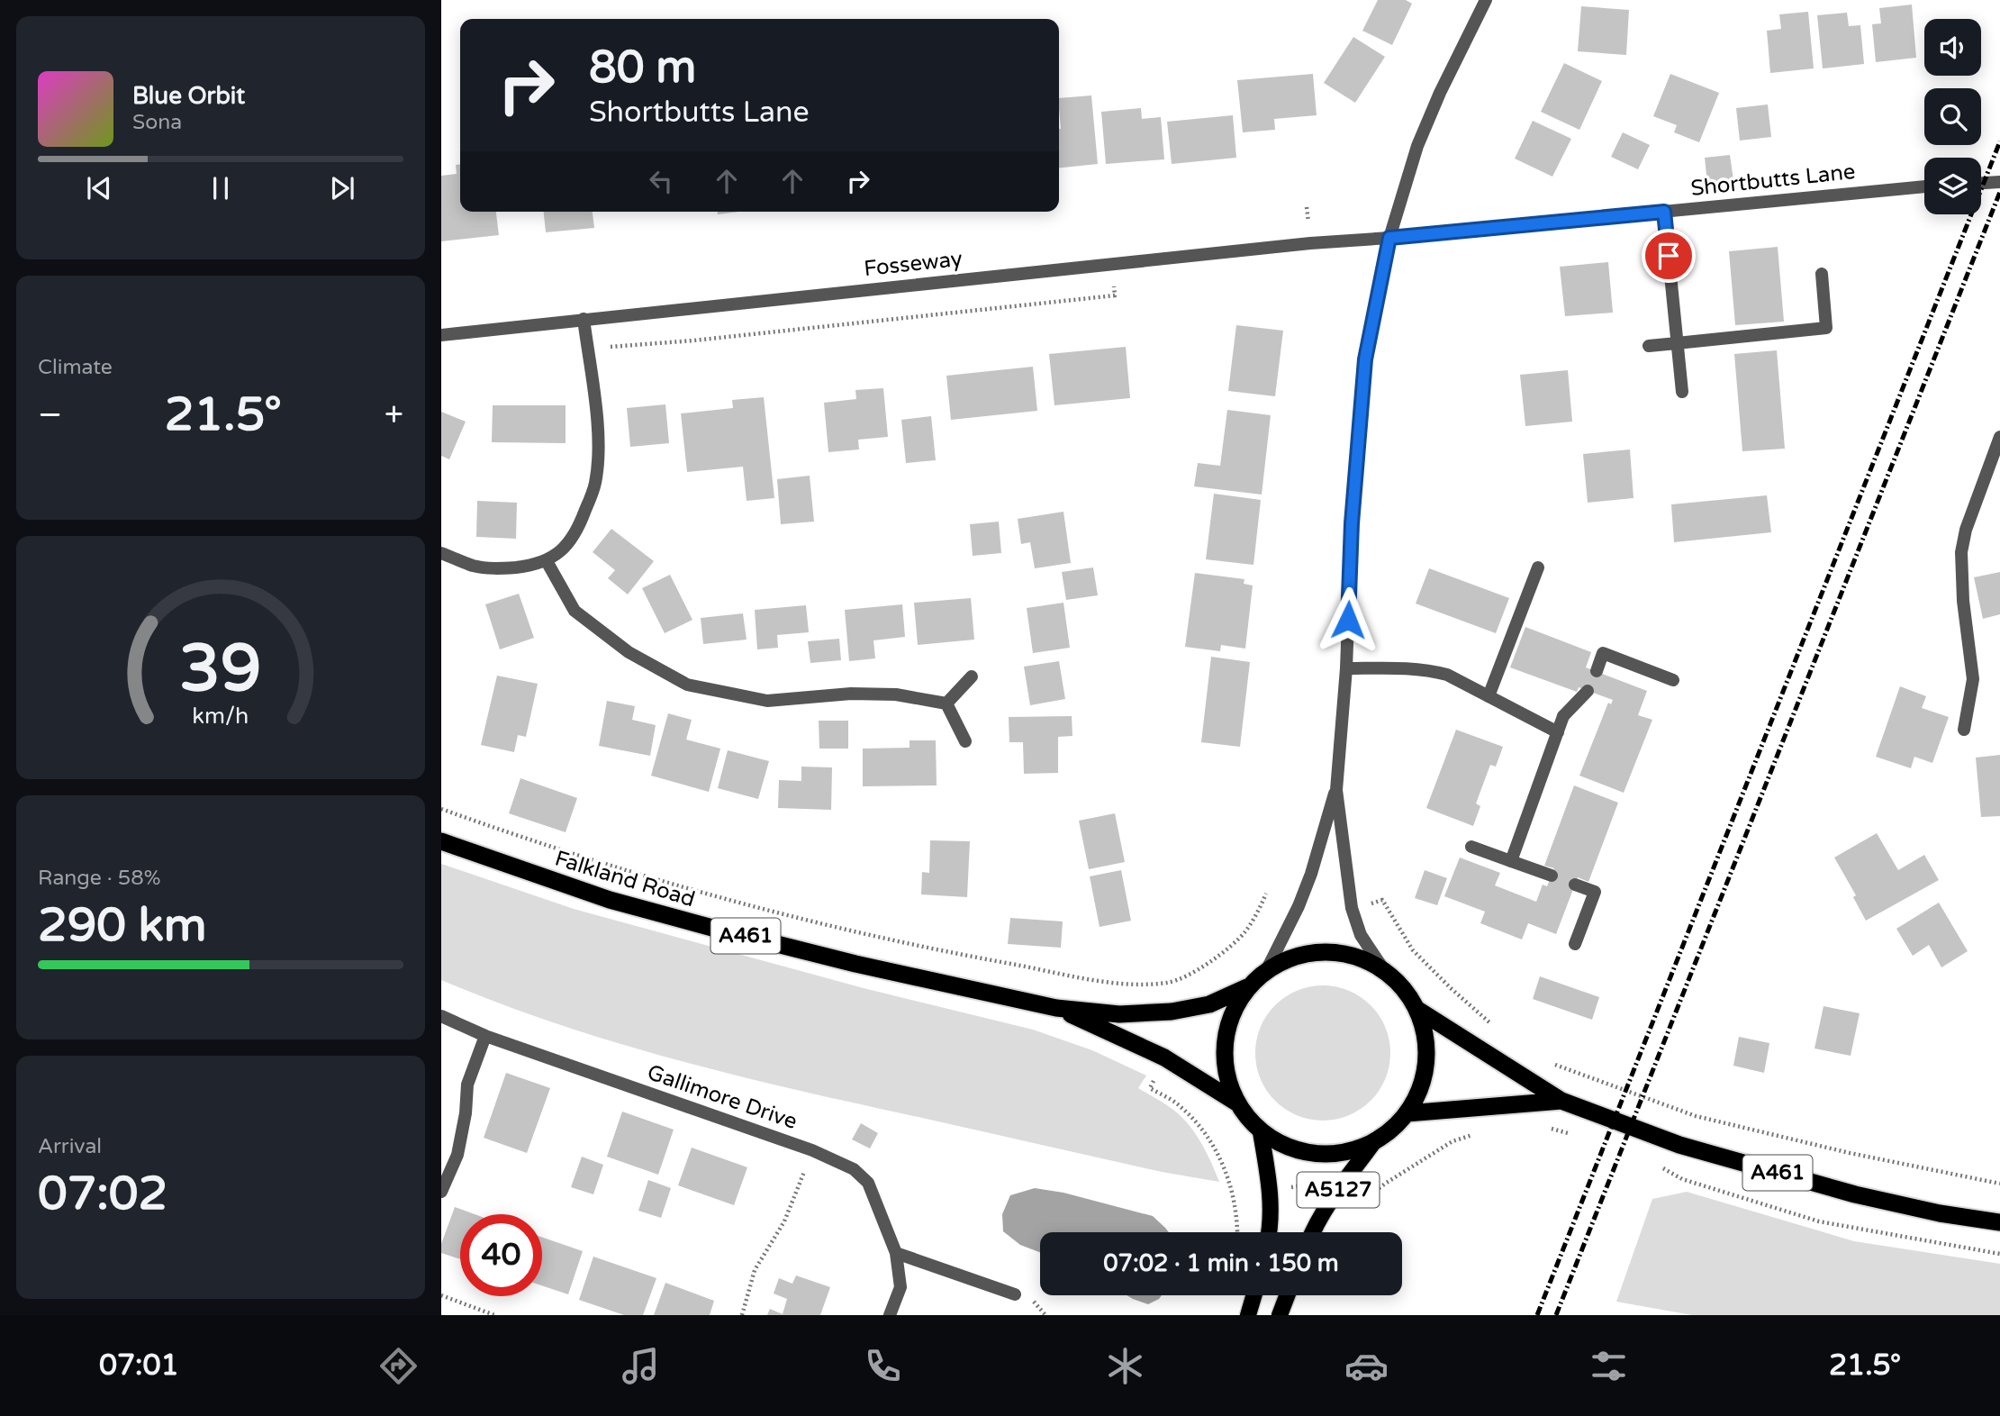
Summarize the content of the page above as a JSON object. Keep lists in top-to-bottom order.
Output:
{
  "streets": {
    "highway": ["Falkland Road", "A461"],
    "main road": ["A5127"],
    "street": ["Shortbutts Lane", "Fosseway", "Gallimore Drive"]
  },
  "crossings": [
    ["Shortbutts Lane", "Fosseway"],
    ["Falkland Road", "A461"],
    ["Falkland Road", "A5127"],
    ["A461", "A5127"]
  ],
  "page": {
    "turn": ["80 m", "Shortbutts Lane"],
    "song": ["Blue Orbit", "Sona"],
    "tile": [
      "Climate",
      ["Range · 58%", "290 km"],
      ["Arrival", "07:02"]
    ],
    "heat": ["−", "21.5°", "+"],
    "limit": "40",
    "trip": "07:02 · 1 min · 150 m",
    "tabs": ["07:01", "21.5°"],
    "gauge": ["39", "km/h"]
  }
}
